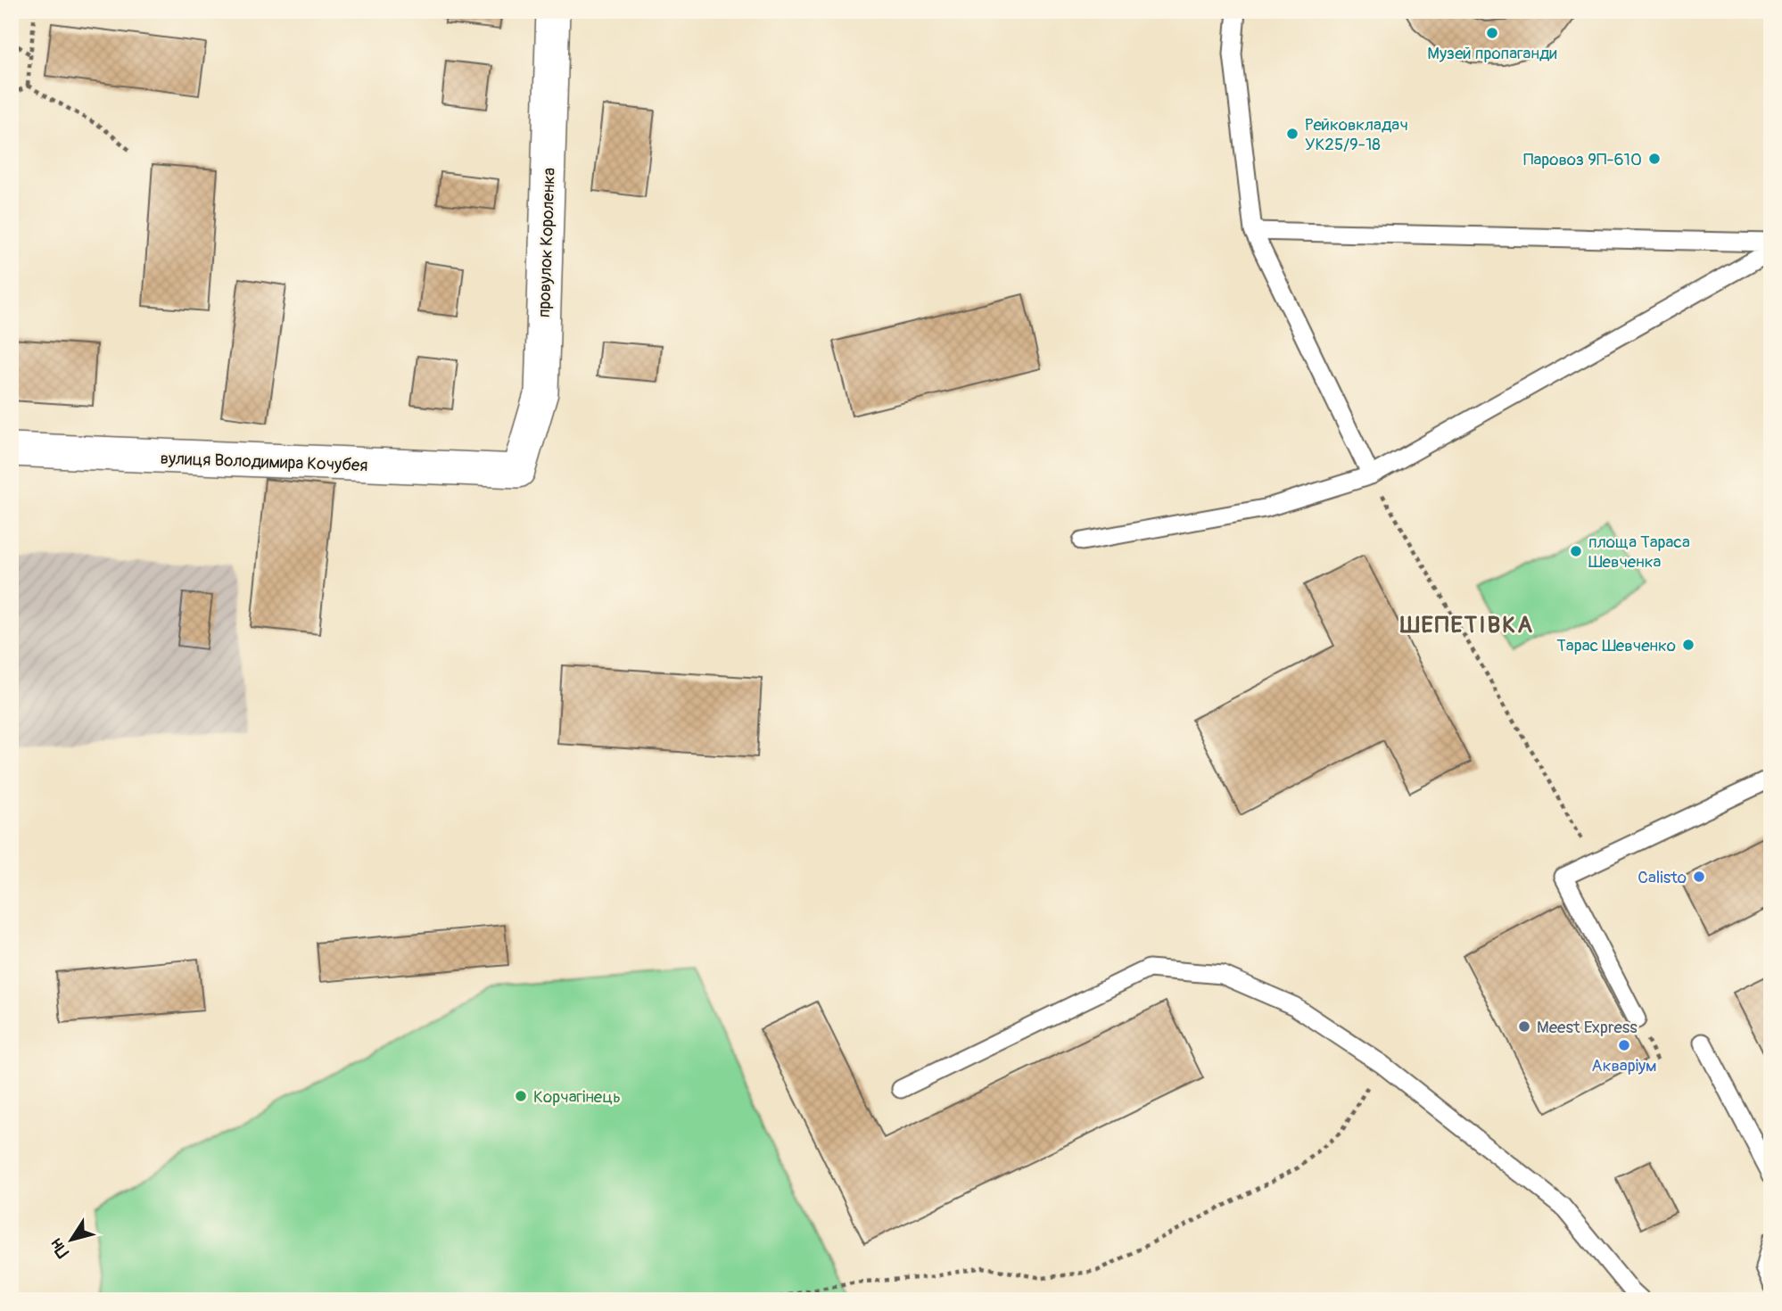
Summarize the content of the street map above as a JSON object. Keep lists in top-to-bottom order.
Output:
{
  "streets": {
    "street": ["провулок Короленка", "вулиця Володимира Кочубея"]
  },
  "crossings": [
    ["провулок Короленка", "вулиця Володимира Кочубея"]
  ],
  "districts": ["ШЕПЕТІВКА"],
  "places": [
    "Музей пропаганди",
    "Рейковкладач УК25/9-18",
    "Паровоз 9П-610",
    "площа Тараса Шевченка",
    "Тарас Шевченко",
    "Calisto",
    "Meest Express",
    "Акваріум",
    "Корчагінець"
  ],
  "north": "bottom left"
}
